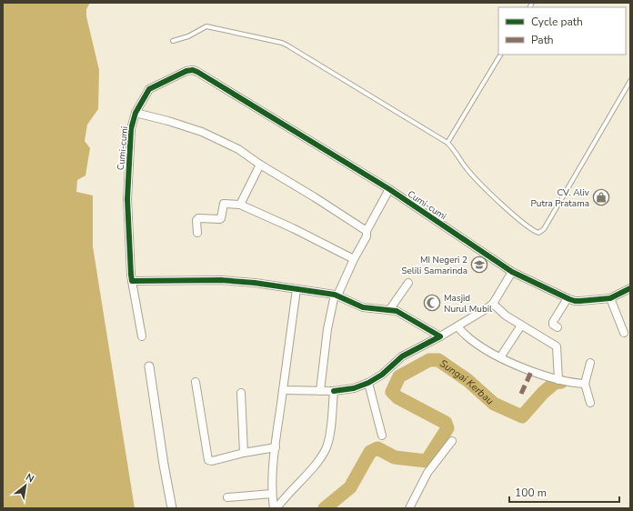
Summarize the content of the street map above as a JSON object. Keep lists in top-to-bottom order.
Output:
{
  "streets": {
    "street": ["Cumi-cumi"]
  },
  "water": ["Sungai Kerbau"],
  "places": {
    "shop": ["CV. Aliv Putra Pratama"],
    "school or university": ["MI Negeri 2 Selili Samarinda"],
    "mosque": ["Masjid Nurul Mubil"]
  },
  "legend": ["Cycle path", "Path"],
  "scale_bar": "100 m",
  "north": "top right"
}
